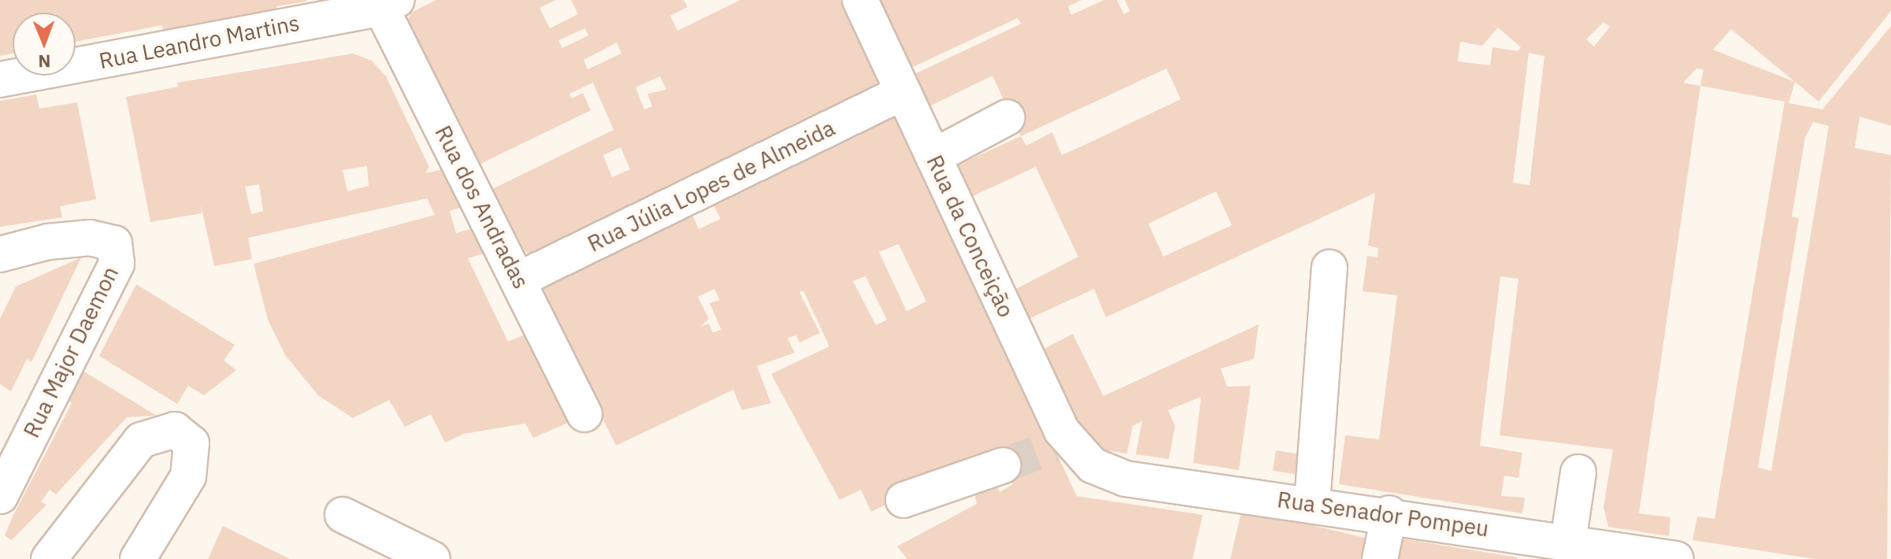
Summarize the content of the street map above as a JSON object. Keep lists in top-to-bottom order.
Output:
{
  "streets": {
    "street": [
      "Rua Leandro Martins",
      "Rua Júlia Lopes de Almeida",
      "Rua dos Andradas",
      "Rua da Conceição",
      "Rua Major Daemon",
      "Rua Senador Pompeu"
    ]
  },
  "crossings": [
    ["Rua Leandro Martins", "Rua dos Andradas"],
    ["Rua Júlia Lopes de Almeida", "Rua dos Andradas"],
    ["Rua Júlia Lopes de Almeida", "Rua da Conceição"],
    ["Rua da Conceição", "Rua Senador Pompeu"]
  ],
  "north": "bottom"
}
